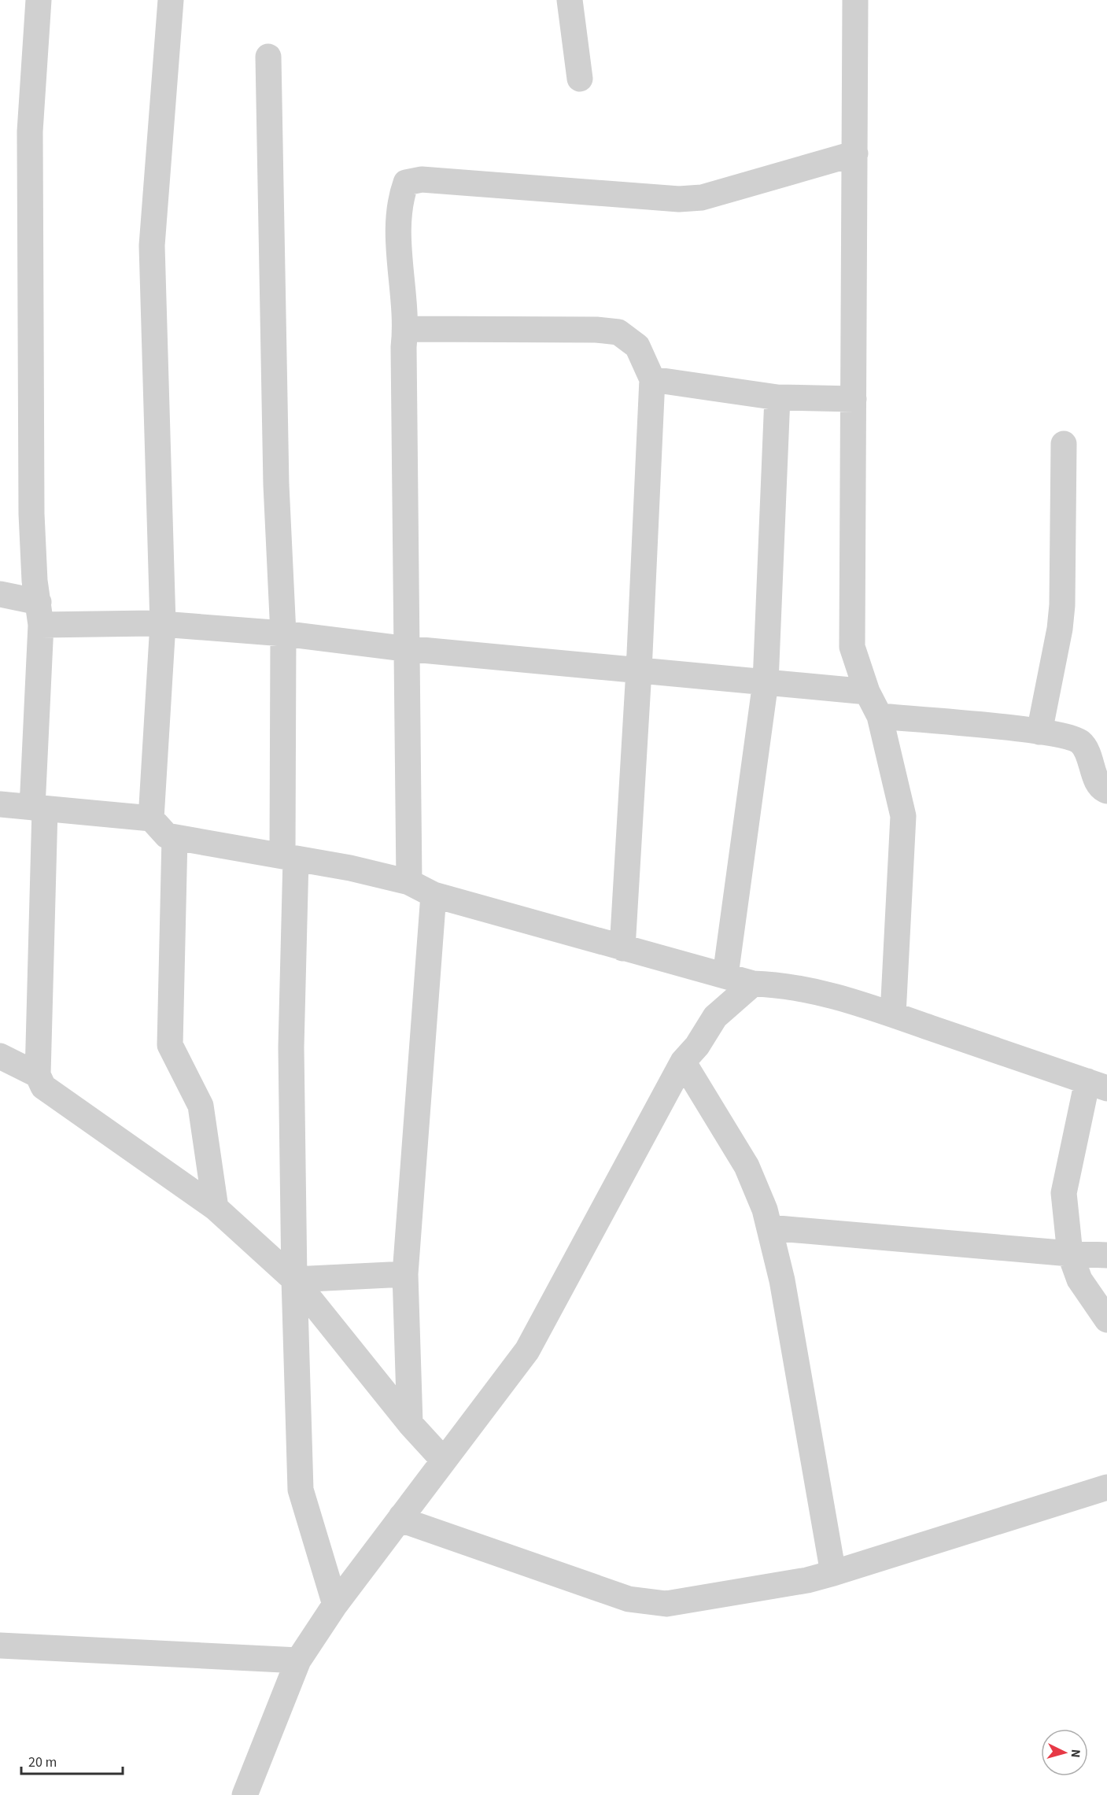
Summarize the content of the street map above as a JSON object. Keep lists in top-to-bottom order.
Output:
{
  "scale_bar": "20 m",
  "north": "right"
}
